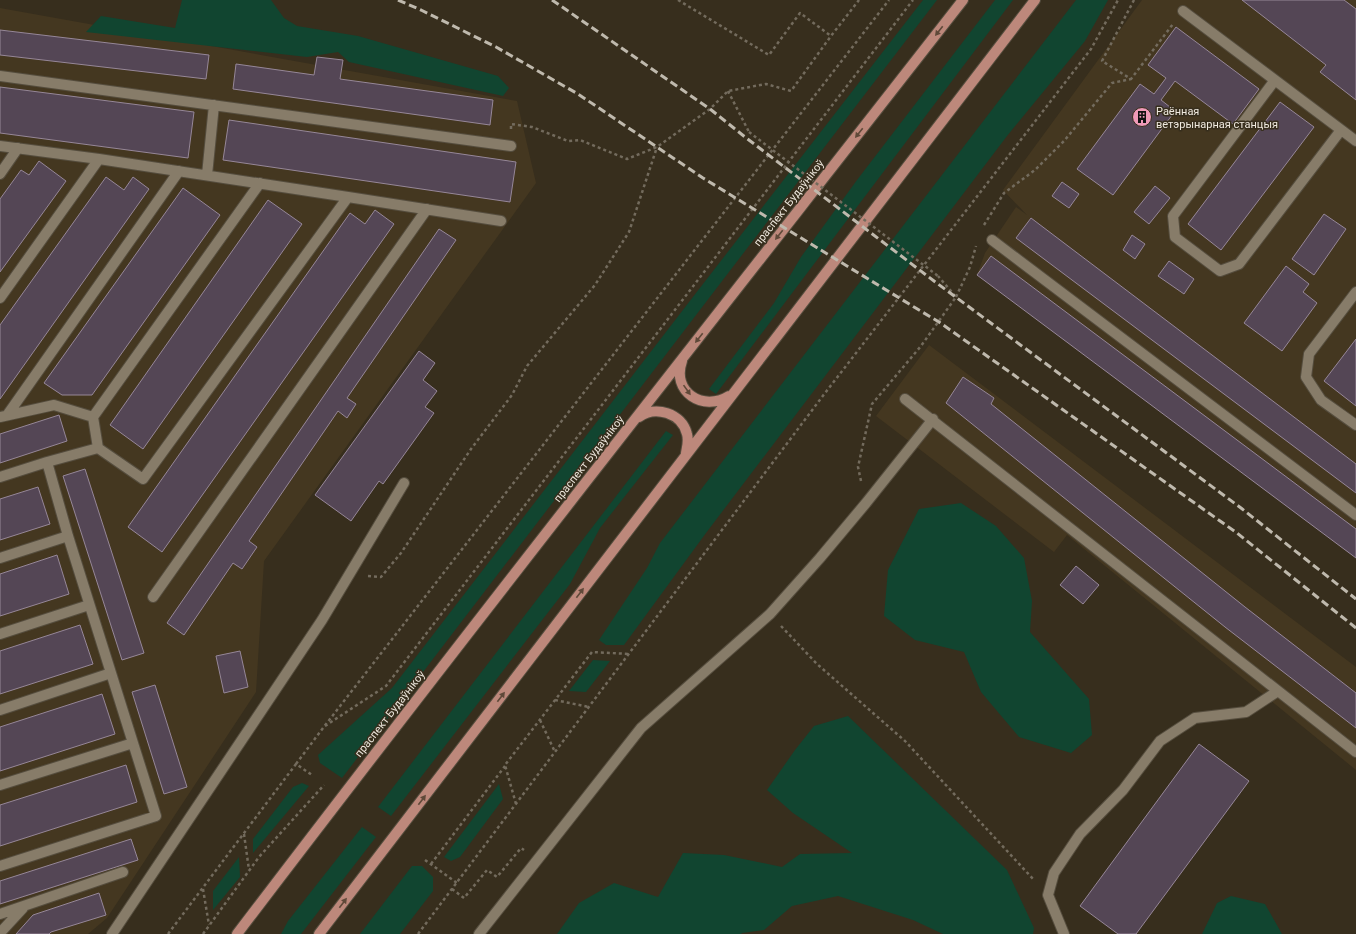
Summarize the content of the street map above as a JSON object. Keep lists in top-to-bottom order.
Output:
{
  "streets": {
    "main road": ["праспект Будаўнікоў"]
  },
  "places": {
    "building": ["Раённая ветэрынарная станцыя"]
  }
}
